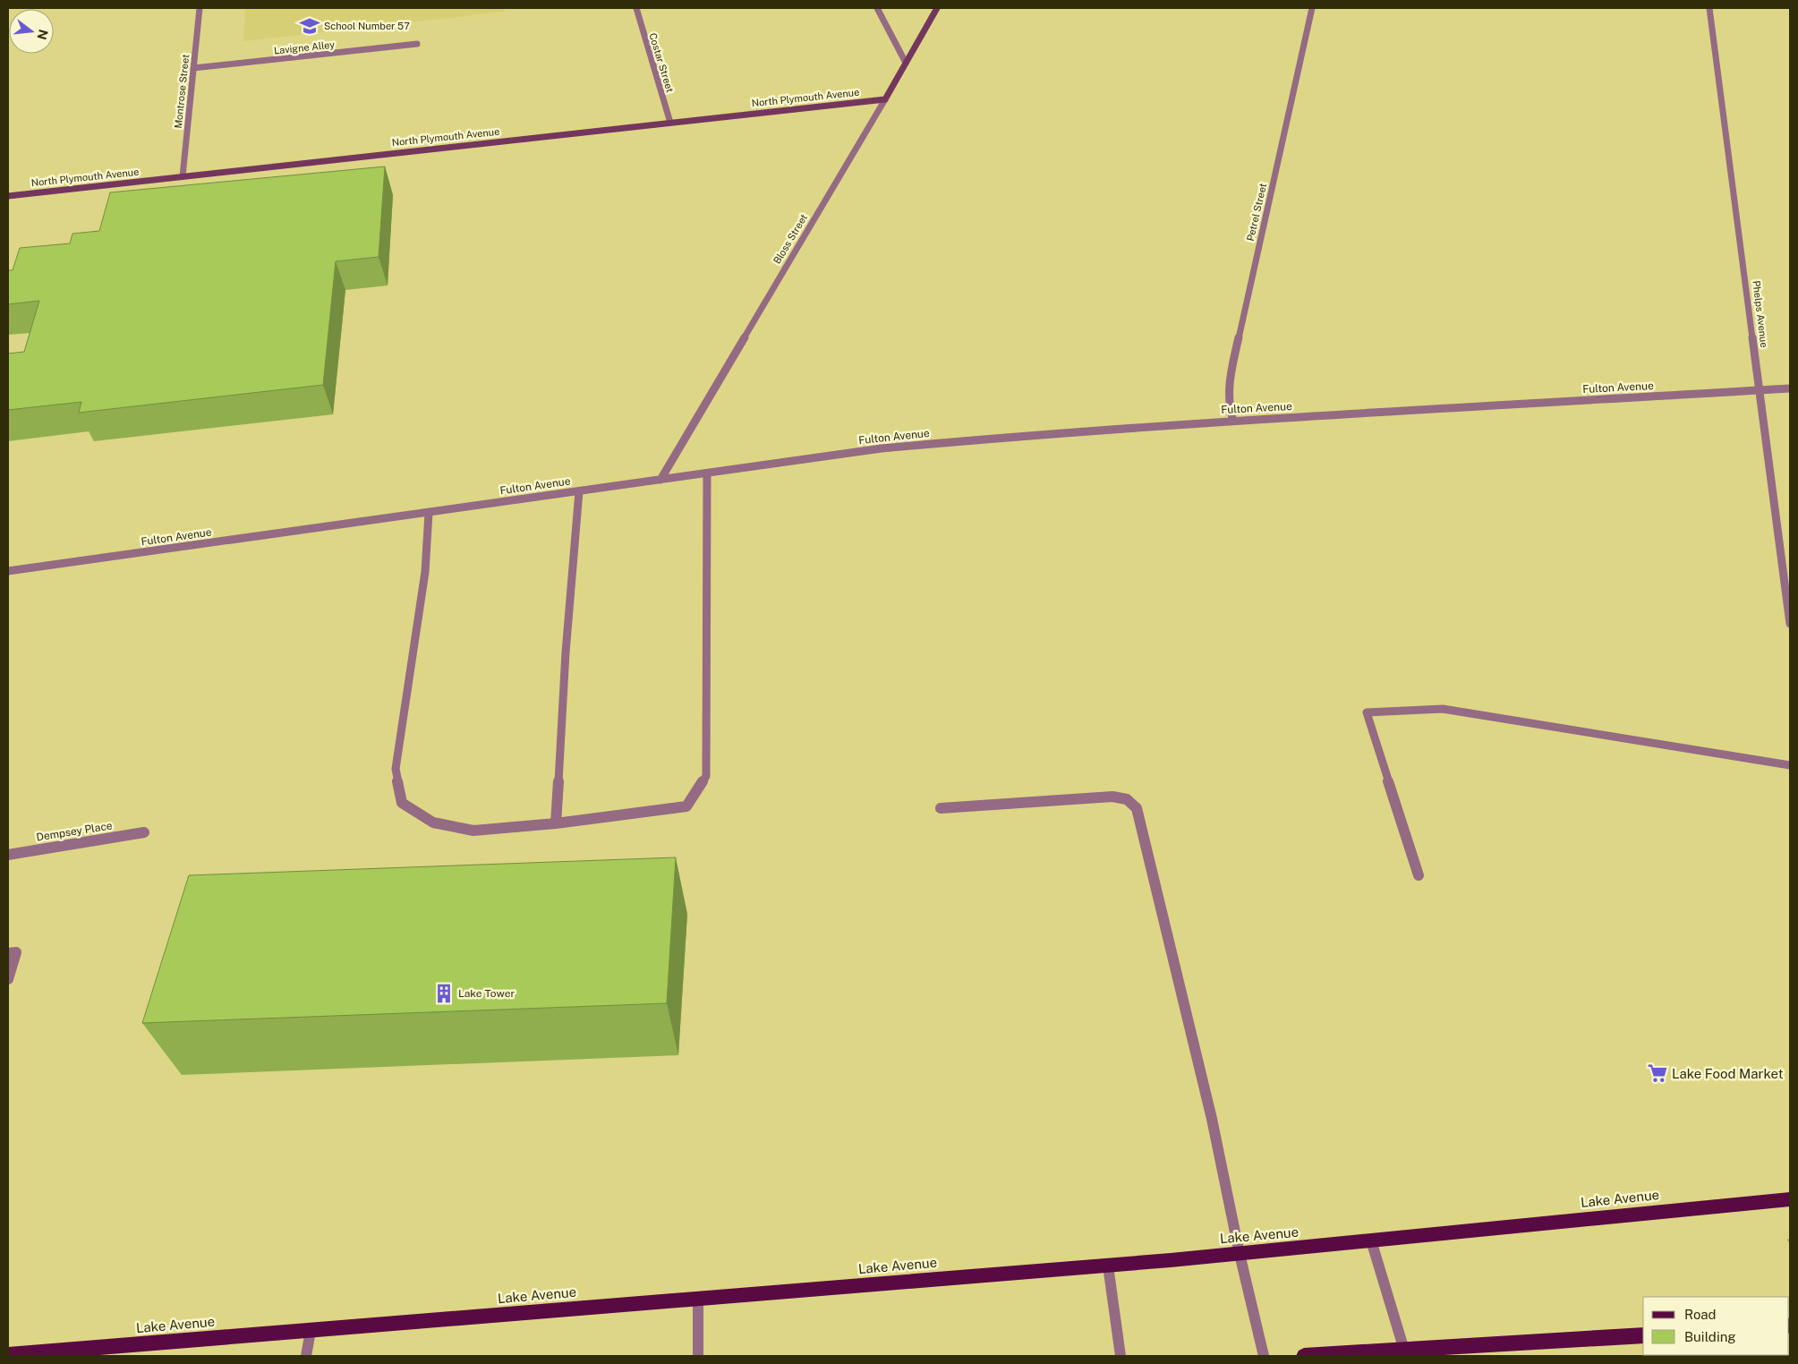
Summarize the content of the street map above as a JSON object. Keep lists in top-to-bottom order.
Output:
{
  "streets": {
    "main road": ["Lake Avenue"],
    "street": [
      "Lavigne Alley",
      "Costar Street",
      "Montrose Street",
      "North Plymouth Avenue",
      "Petrel Street",
      "Bloss Street",
      "Phelps Avenue",
      "Fulton Avenue",
      "Dempsey Place"
    ]
  },
  "crossings": [
    ["Lavigne Alley", "Montrose Street"],
    ["Costar Street", "North Plymouth Avenue"],
    ["Montrose Street", "North Plymouth Avenue"],
    ["North Plymouth Avenue", "Bloss Street"],
    ["Petrel Street", "Fulton Avenue"],
    ["Bloss Street", "Fulton Avenue"],
    ["Phelps Avenue", "Fulton Avenue"]
  ],
  "places": {
    "school or university": ["School Number 57"],
    "building": ["Lake Tower"],
    "supermarket": ["Lake Food Market"]
  },
  "legend": ["Road", "Building"],
  "north": "right"
}
